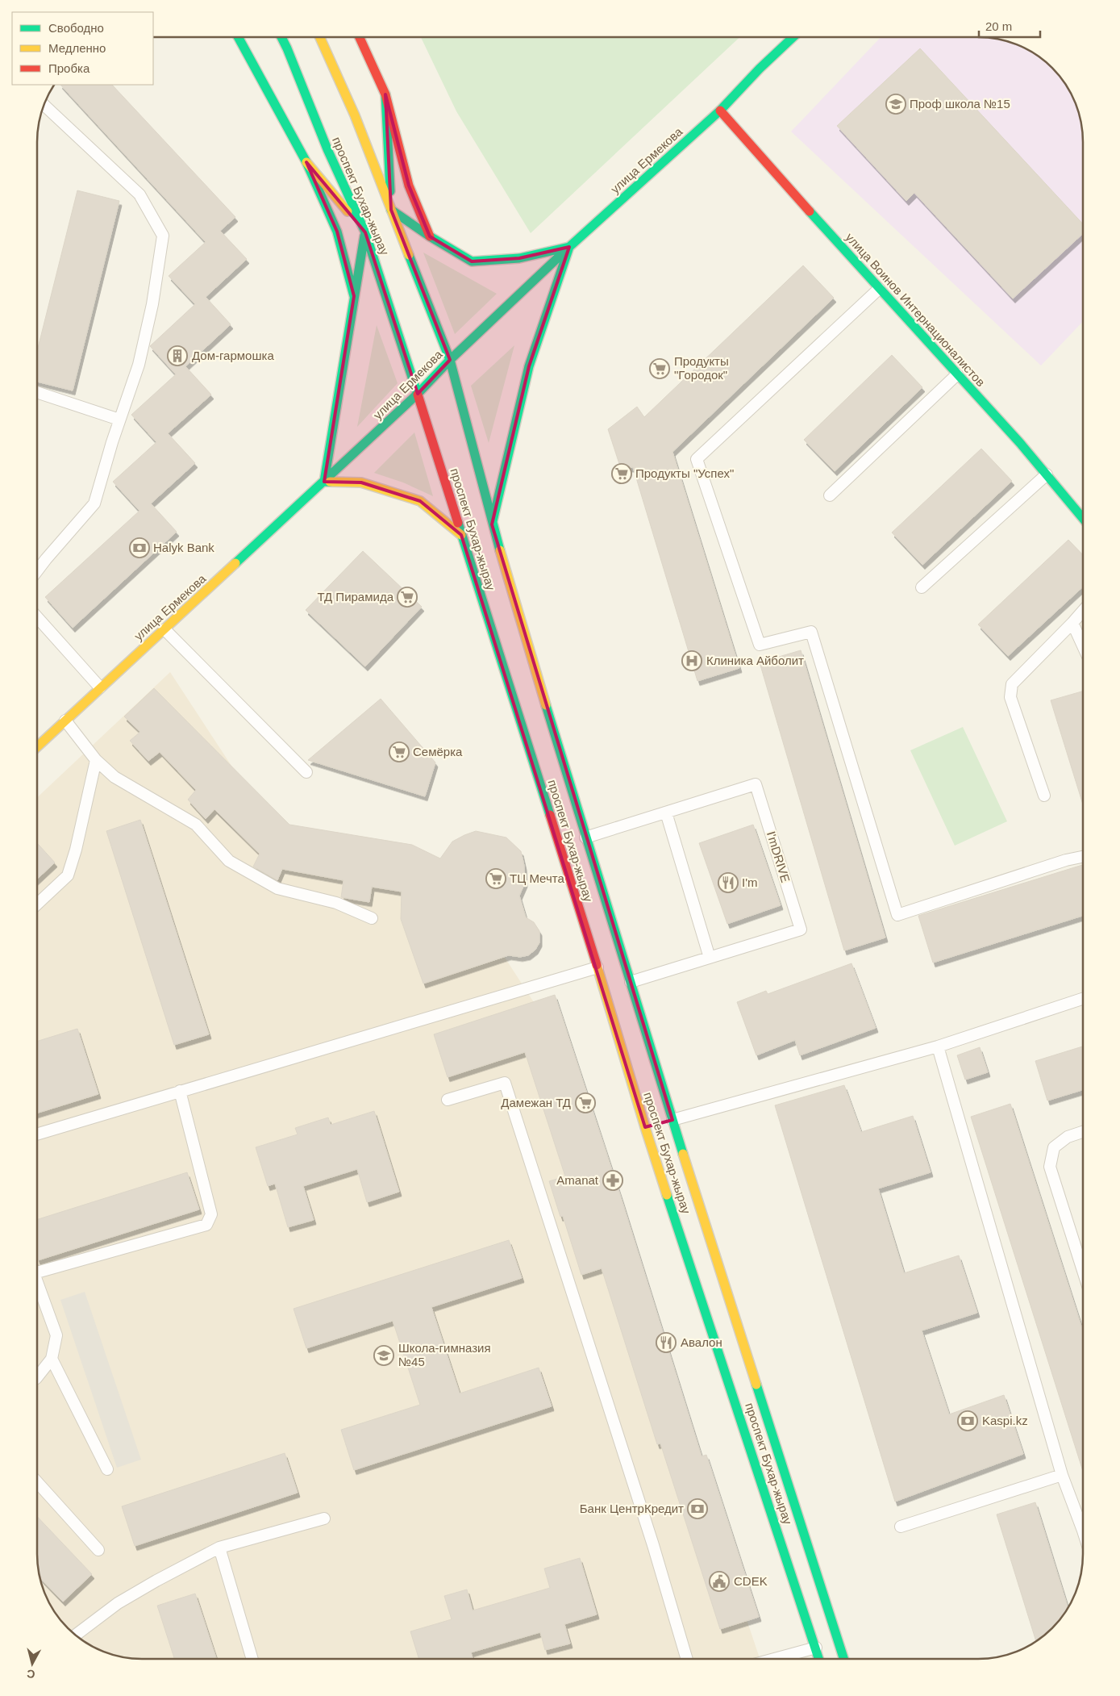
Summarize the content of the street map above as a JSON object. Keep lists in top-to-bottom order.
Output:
{
  "streets": {
    "main road": ["улица Ермекова", "проспект Бухар-жырау", "улица Воинов Интернационалистов"],
    "lane": ["I'mDRIVE"]
  },
  "crossings": [
    ["улица Ермекова", "проспект Бухар-жырау"],
    ["улица Ермекова", "улица Воинов Интернационалистов"],
    ["проспект Бухар-жырау", "I'mDRIVE"]
  ],
  "places": {
    "school or university": ["Проф школа №15", "Школа-гимназия №45"],
    "building": ["Дом-гармошка"],
    "supermarket": [
      "Продукты \"Городок\"",
      "Продукты \"Успех\"",
      "ТД Пирамида",
      "Семёрка",
      "ТЦ Мечта",
      "Дамежан ТД"
    ],
    "bank": ["Halyk Bank", "Kaspi.kz", "Банк ЦентрКредит"],
    "hospital": ["Клиника Айболит"],
    "restaurant": ["I'm", "Авалон"],
    "pharmacy": ["Amanat"],
    "public building": ["CDEK"]
  },
  "legend": ["Свободно", "Медленно", "Пробка"],
  "scale_bar": "20 m",
  "north": "bottom"
}
